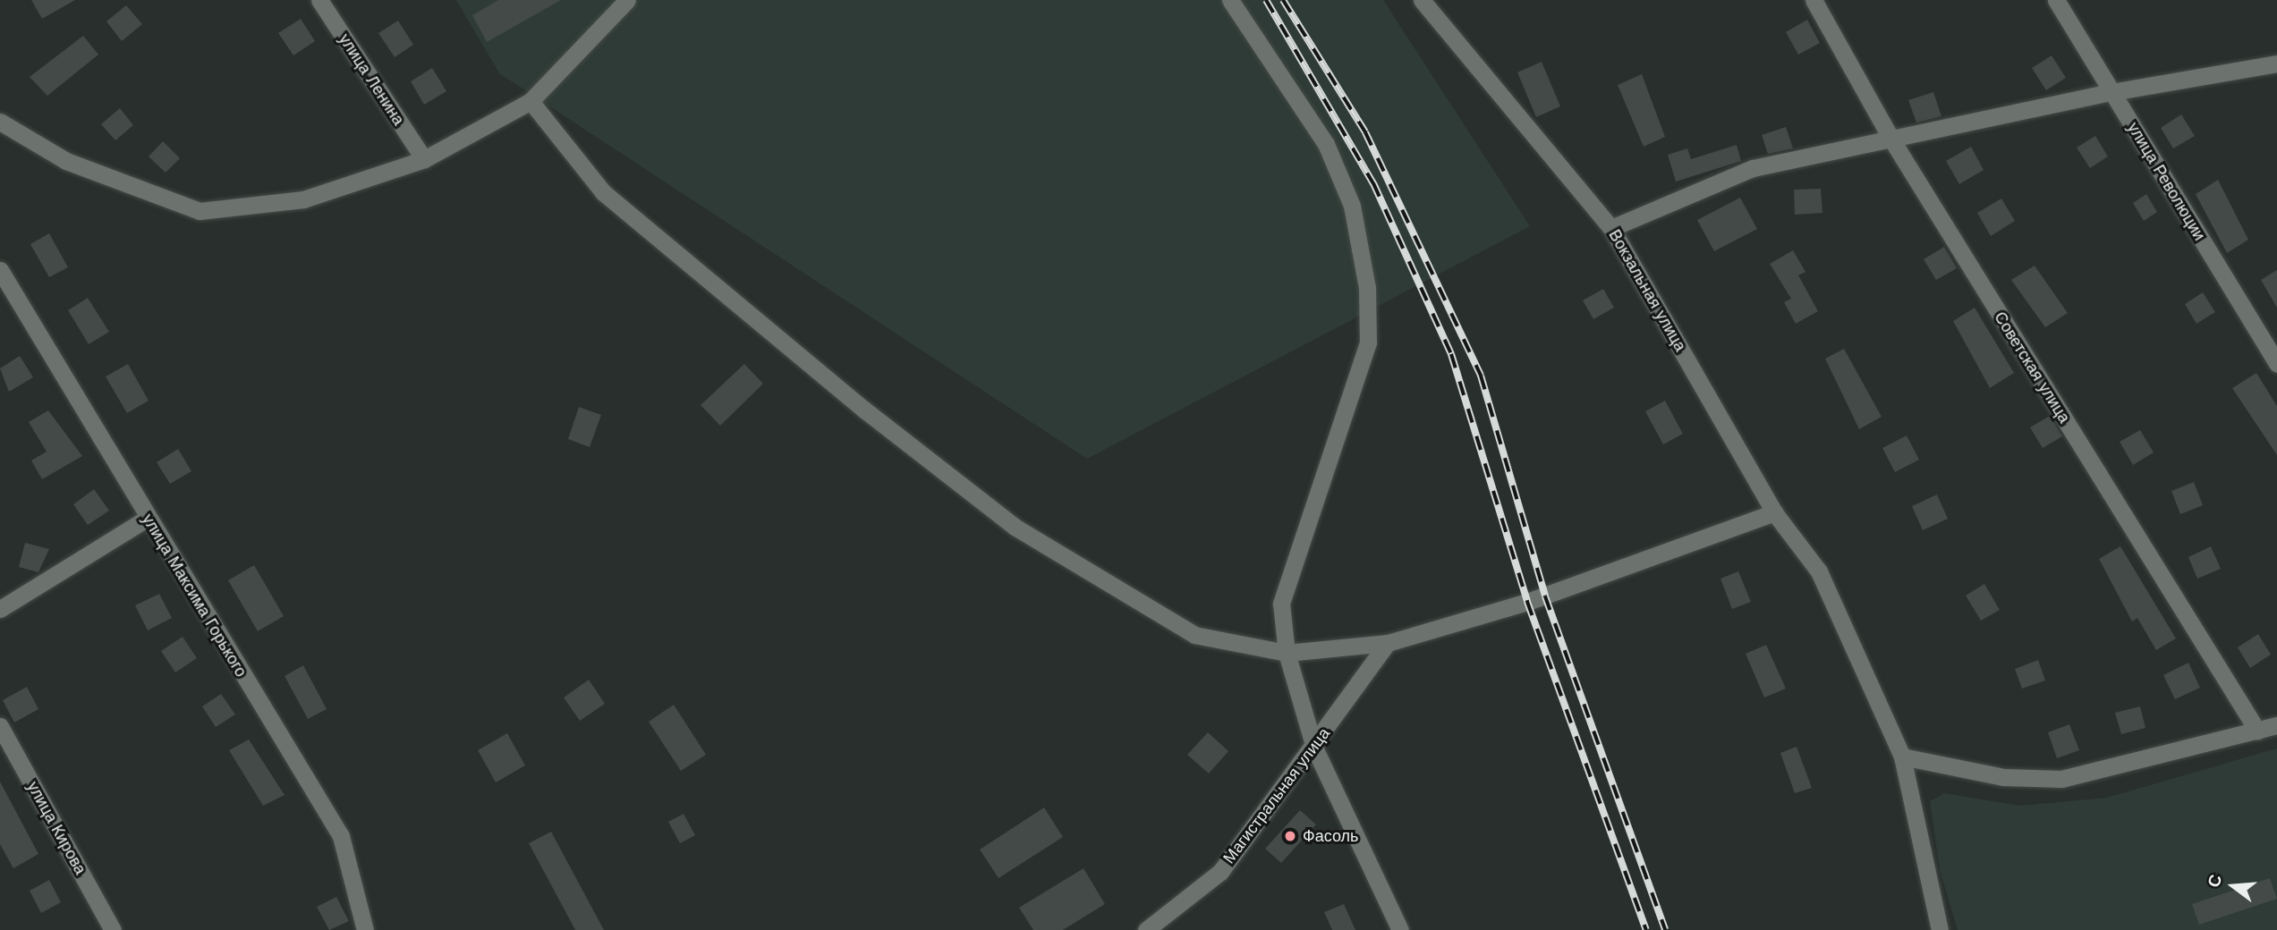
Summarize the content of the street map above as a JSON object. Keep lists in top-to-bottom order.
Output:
{
  "streets": {
    "street": [
      "улица Ленина",
      "улица Революции",
      "Вокзальная улица",
      "Советская улица",
      "улица Максима Горького",
      "Магистральная улица",
      "улица Кирова"
    ]
  },
  "places": ["Фасоль"],
  "north": "left"
}
